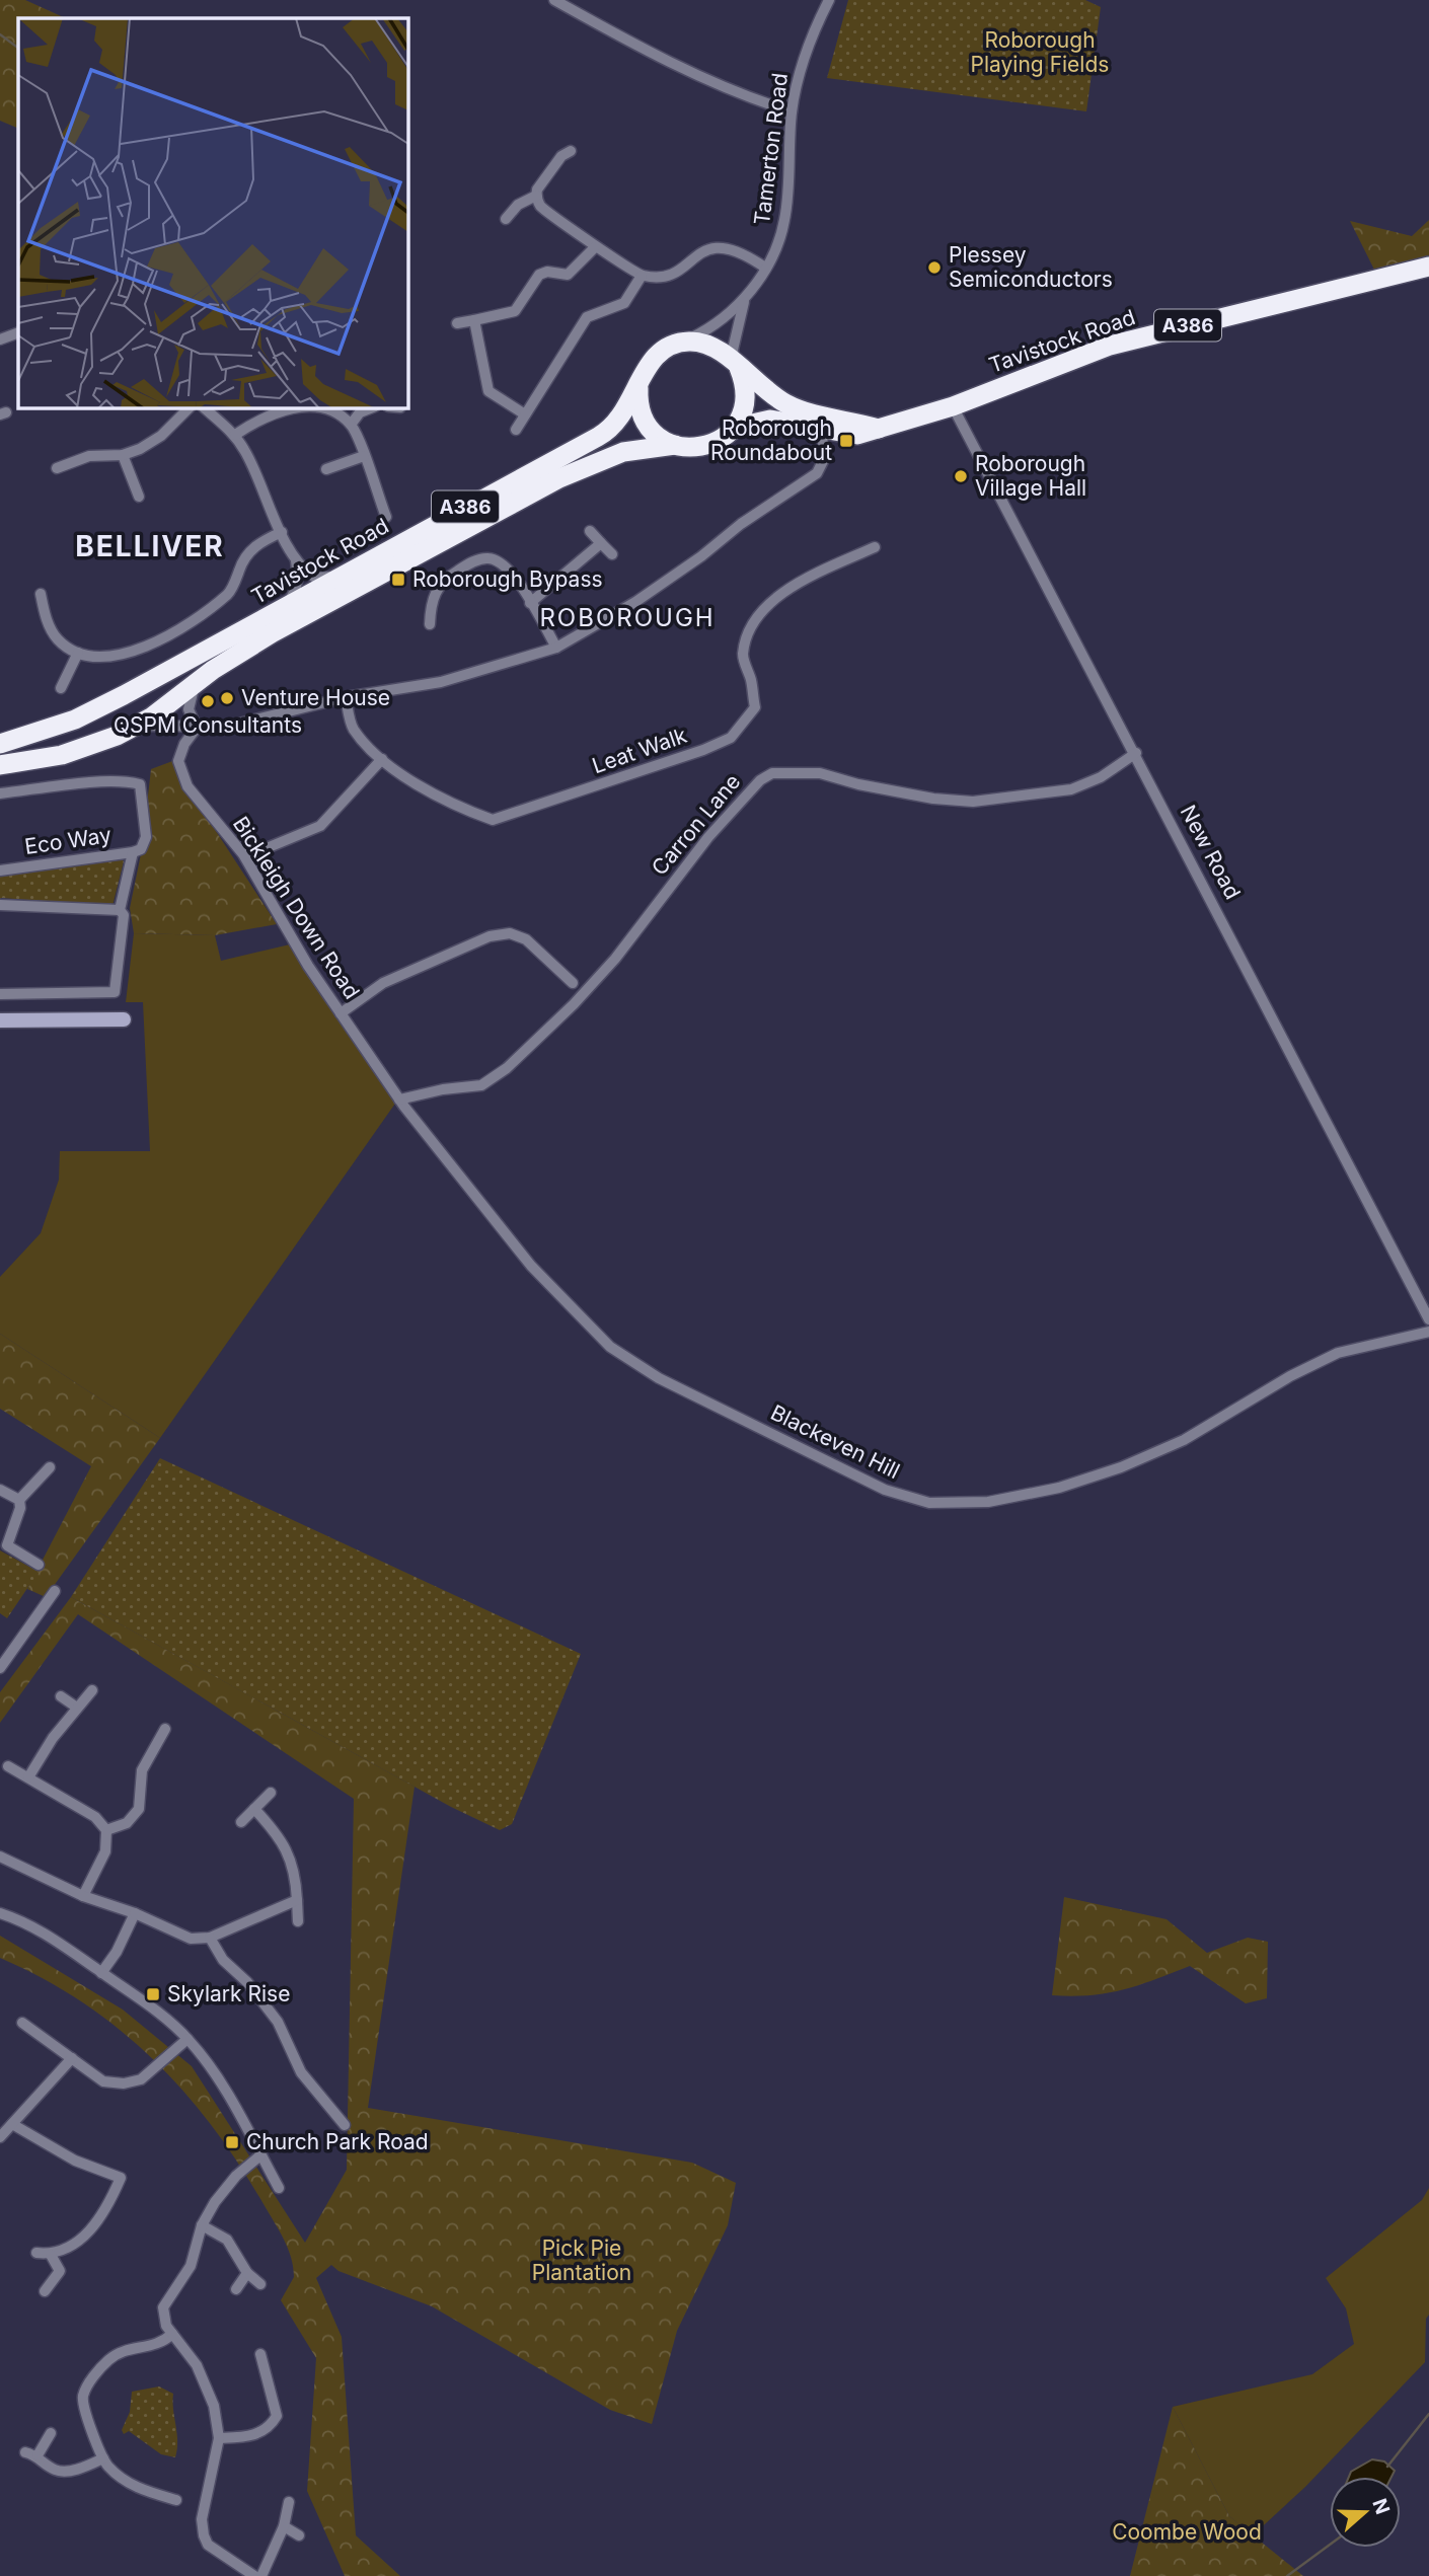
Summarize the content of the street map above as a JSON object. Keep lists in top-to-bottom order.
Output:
{
  "streets": {
    "highway": ["A386", "Tavistock Road"],
    "street": [
      "Tamerton Road",
      "Leat Walk",
      "Carron Lane",
      "Eco Way",
      "New Road",
      "Bickleigh Down Road",
      "Blackeven Hill"
    ]
  },
  "crossings": [
    ["Tamerton Road", "Tavistock Road"],
    ["Tavistock Road", "Leat Walk"],
    ["Tavistock Road", "New Road"],
    ["Tavistock Road", "Bickleigh Down Road"],
    ["Carron Lane", "New Road"],
    ["Carron Lane", "Bickleigh Down Road"],
    ["Carron Lane", "Blackeven Hill"],
    ["Bickleigh Down Road", "Blackeven Hill"]
  ],
  "districts": ["BELLIVER", "ROBOROUGH"],
  "parks": ["Roborough Playing Fields", "Pick Pie Plantation", "Coombe Wood"],
  "places": {
    "other": [
      "Plessey Semiconductors",
      "Roborough Village Hall",
      "Venture House",
      "QSPM Consultants"
    ],
    "transit": [
      "Roborough Roundabout",
      "Roborough Bypass",
      "Skylark Rise",
      "Church Park Road"
    ]
  },
  "north": "right"
}
